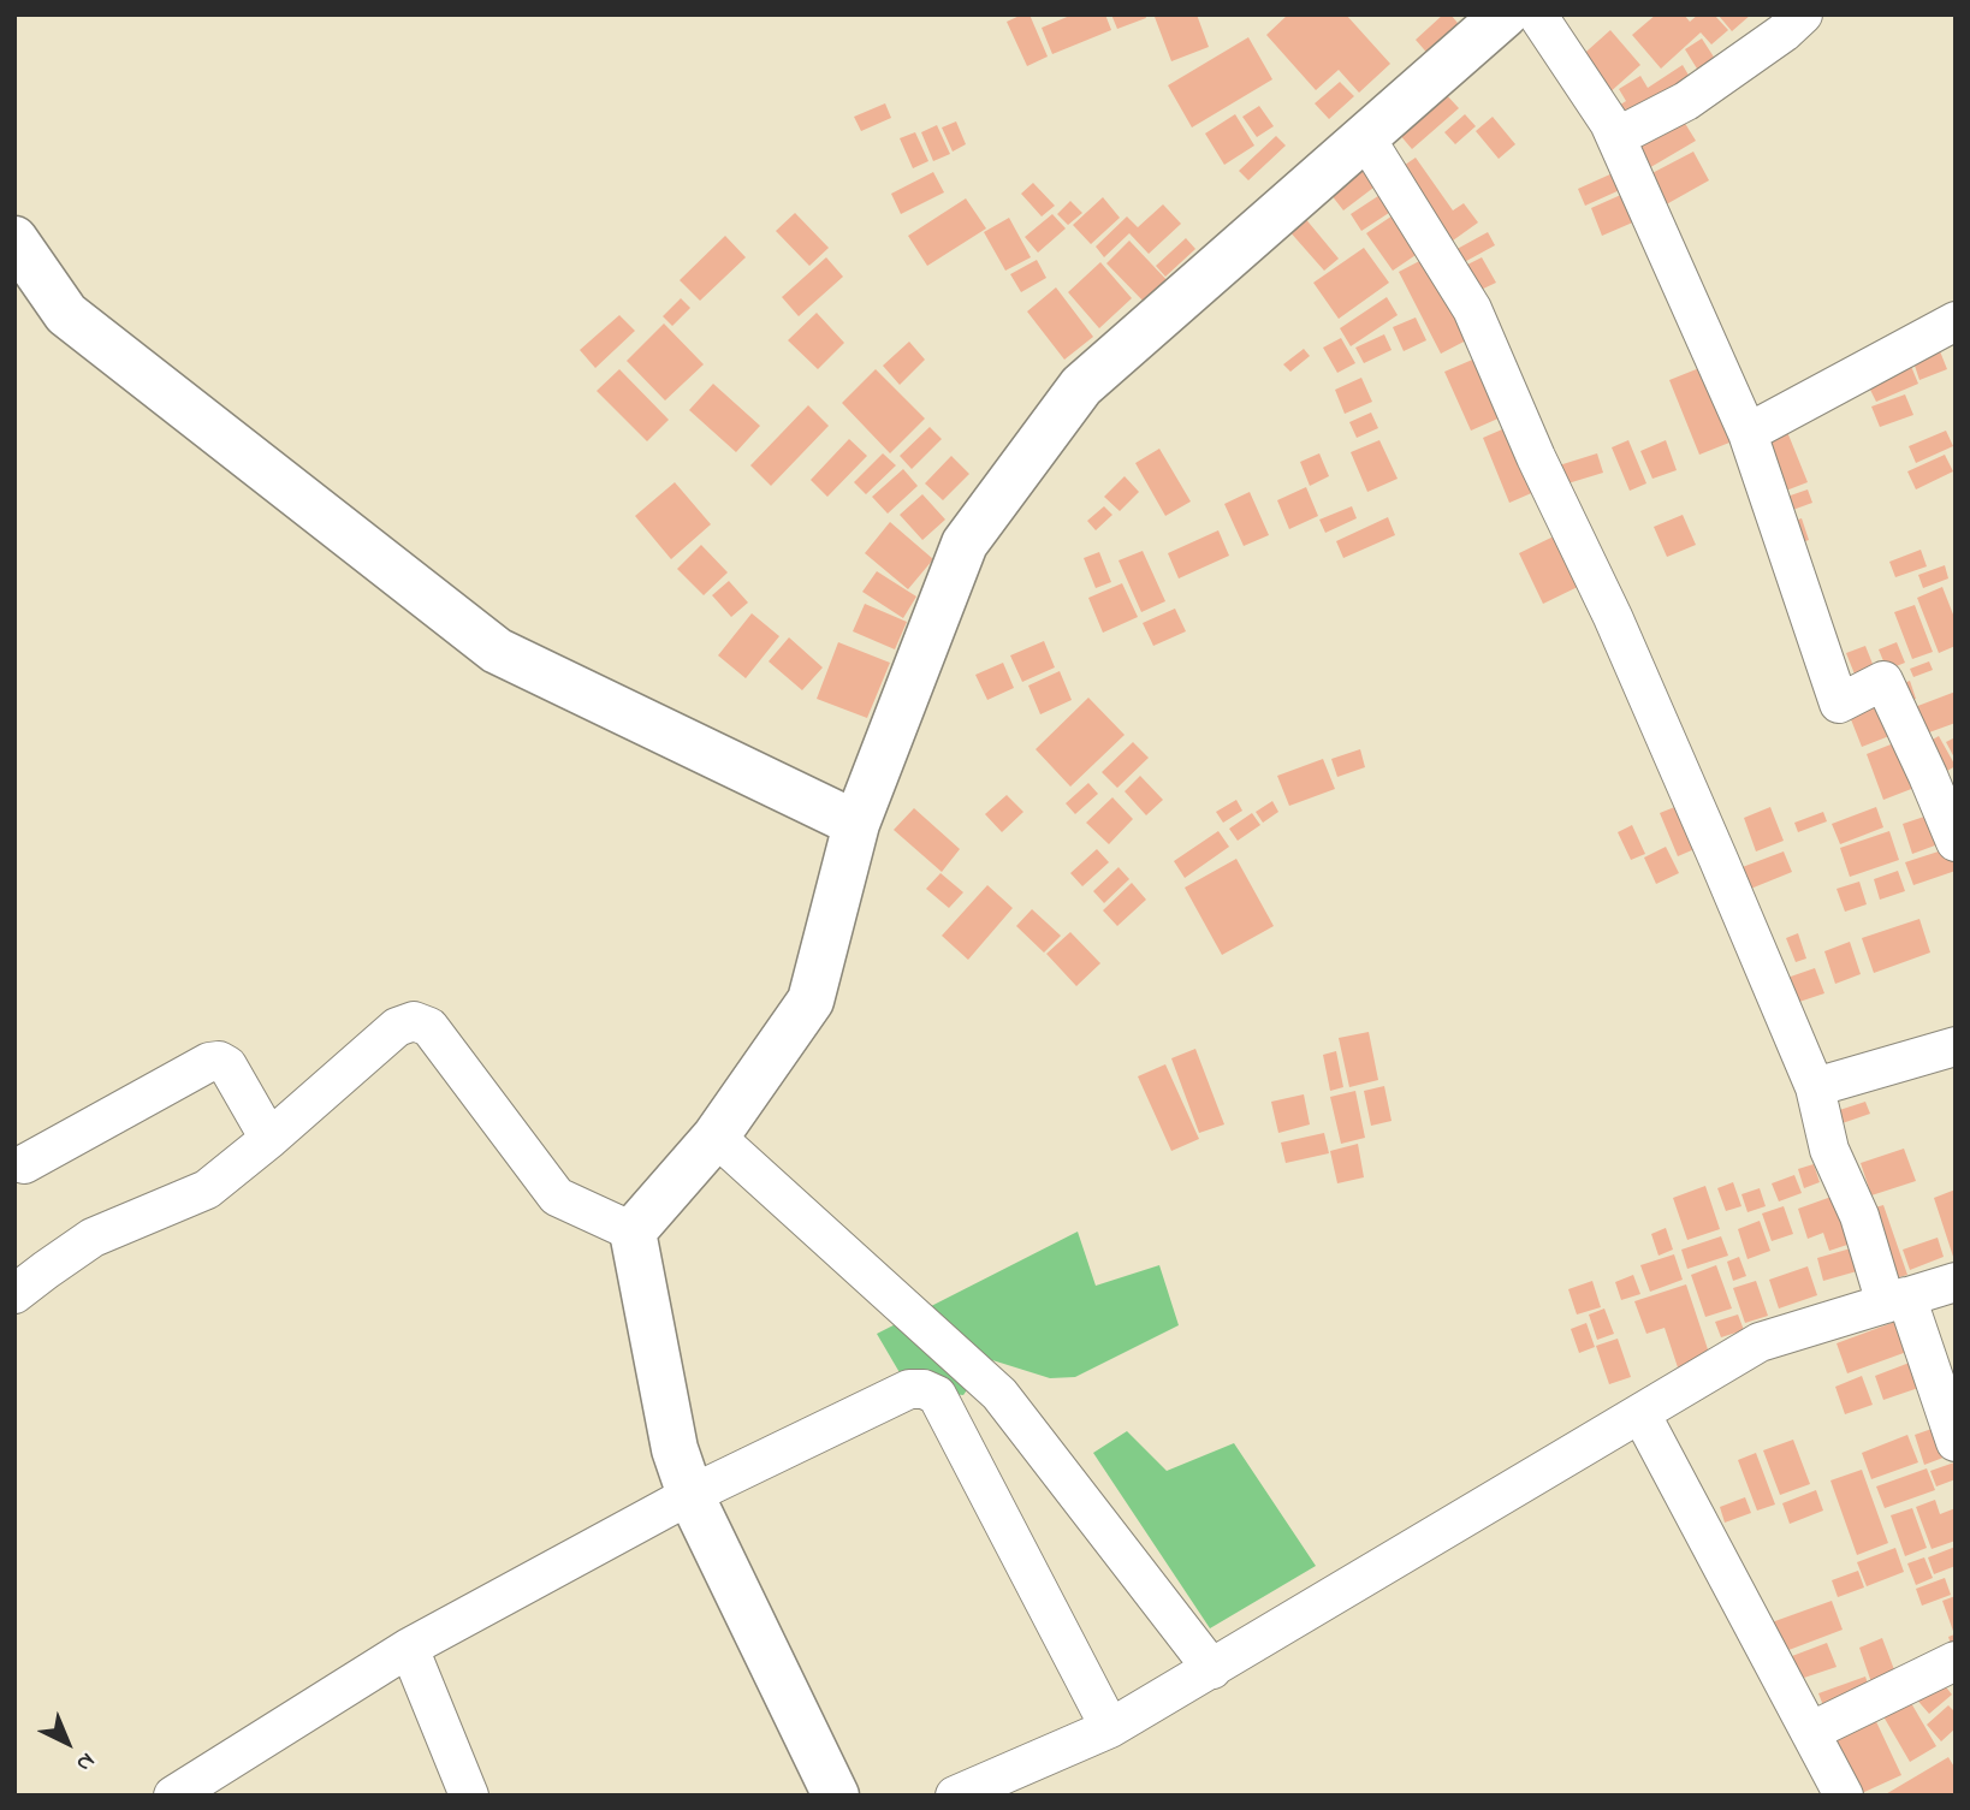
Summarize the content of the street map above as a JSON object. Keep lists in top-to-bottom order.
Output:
{
  "north": "bottom right"
}
